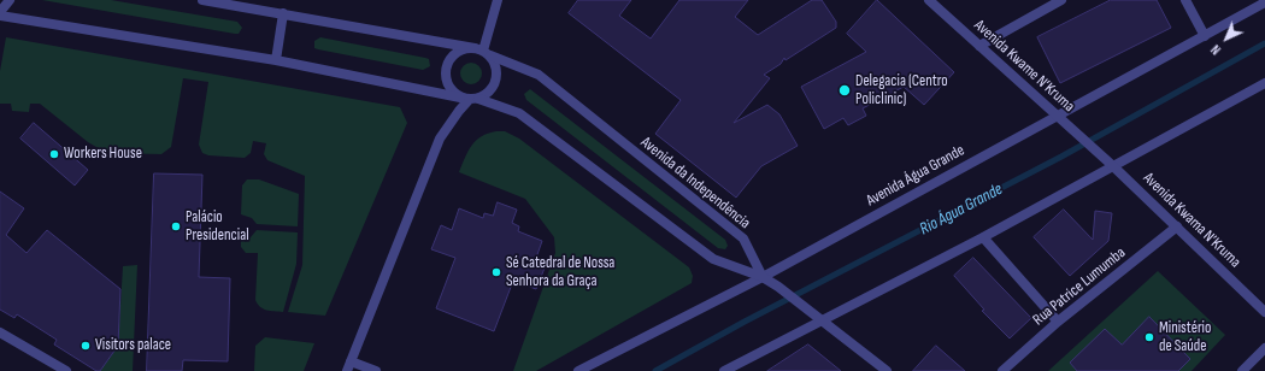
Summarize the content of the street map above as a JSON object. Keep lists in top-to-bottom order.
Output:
{
  "streets": {
    "street": [
      "Avenida Kwame N’Kruma",
      "Avenida Água Grande",
      "Avenida da Independência",
      "Avenida Kwama N’Kruma",
      "Rua Patrice Lumumba"
    ]
  },
  "crossings": [
    ["Avenida Kwame N’Kruma", "Avenida Água Grande"],
    ["Avenida Kwame N’Kruma", "Avenida Kwama N’Kruma"],
    ["Avenida Água Grande", "Avenida da Independência"],
    ["Avenida Kwama N’Kruma", "Rua Patrice Lumumba"]
  ],
  "water": ["Rio Água Grande"],
  "places": [
    "Delegacia (Centro Policlinic)",
    "Workers House",
    "Palácio Presidencial",
    "Sé Catedral de Nossa Senhora da Graça",
    "Ministério de Saúde",
    "Visitors palace"
  ],
  "north": "bottom left"
}
